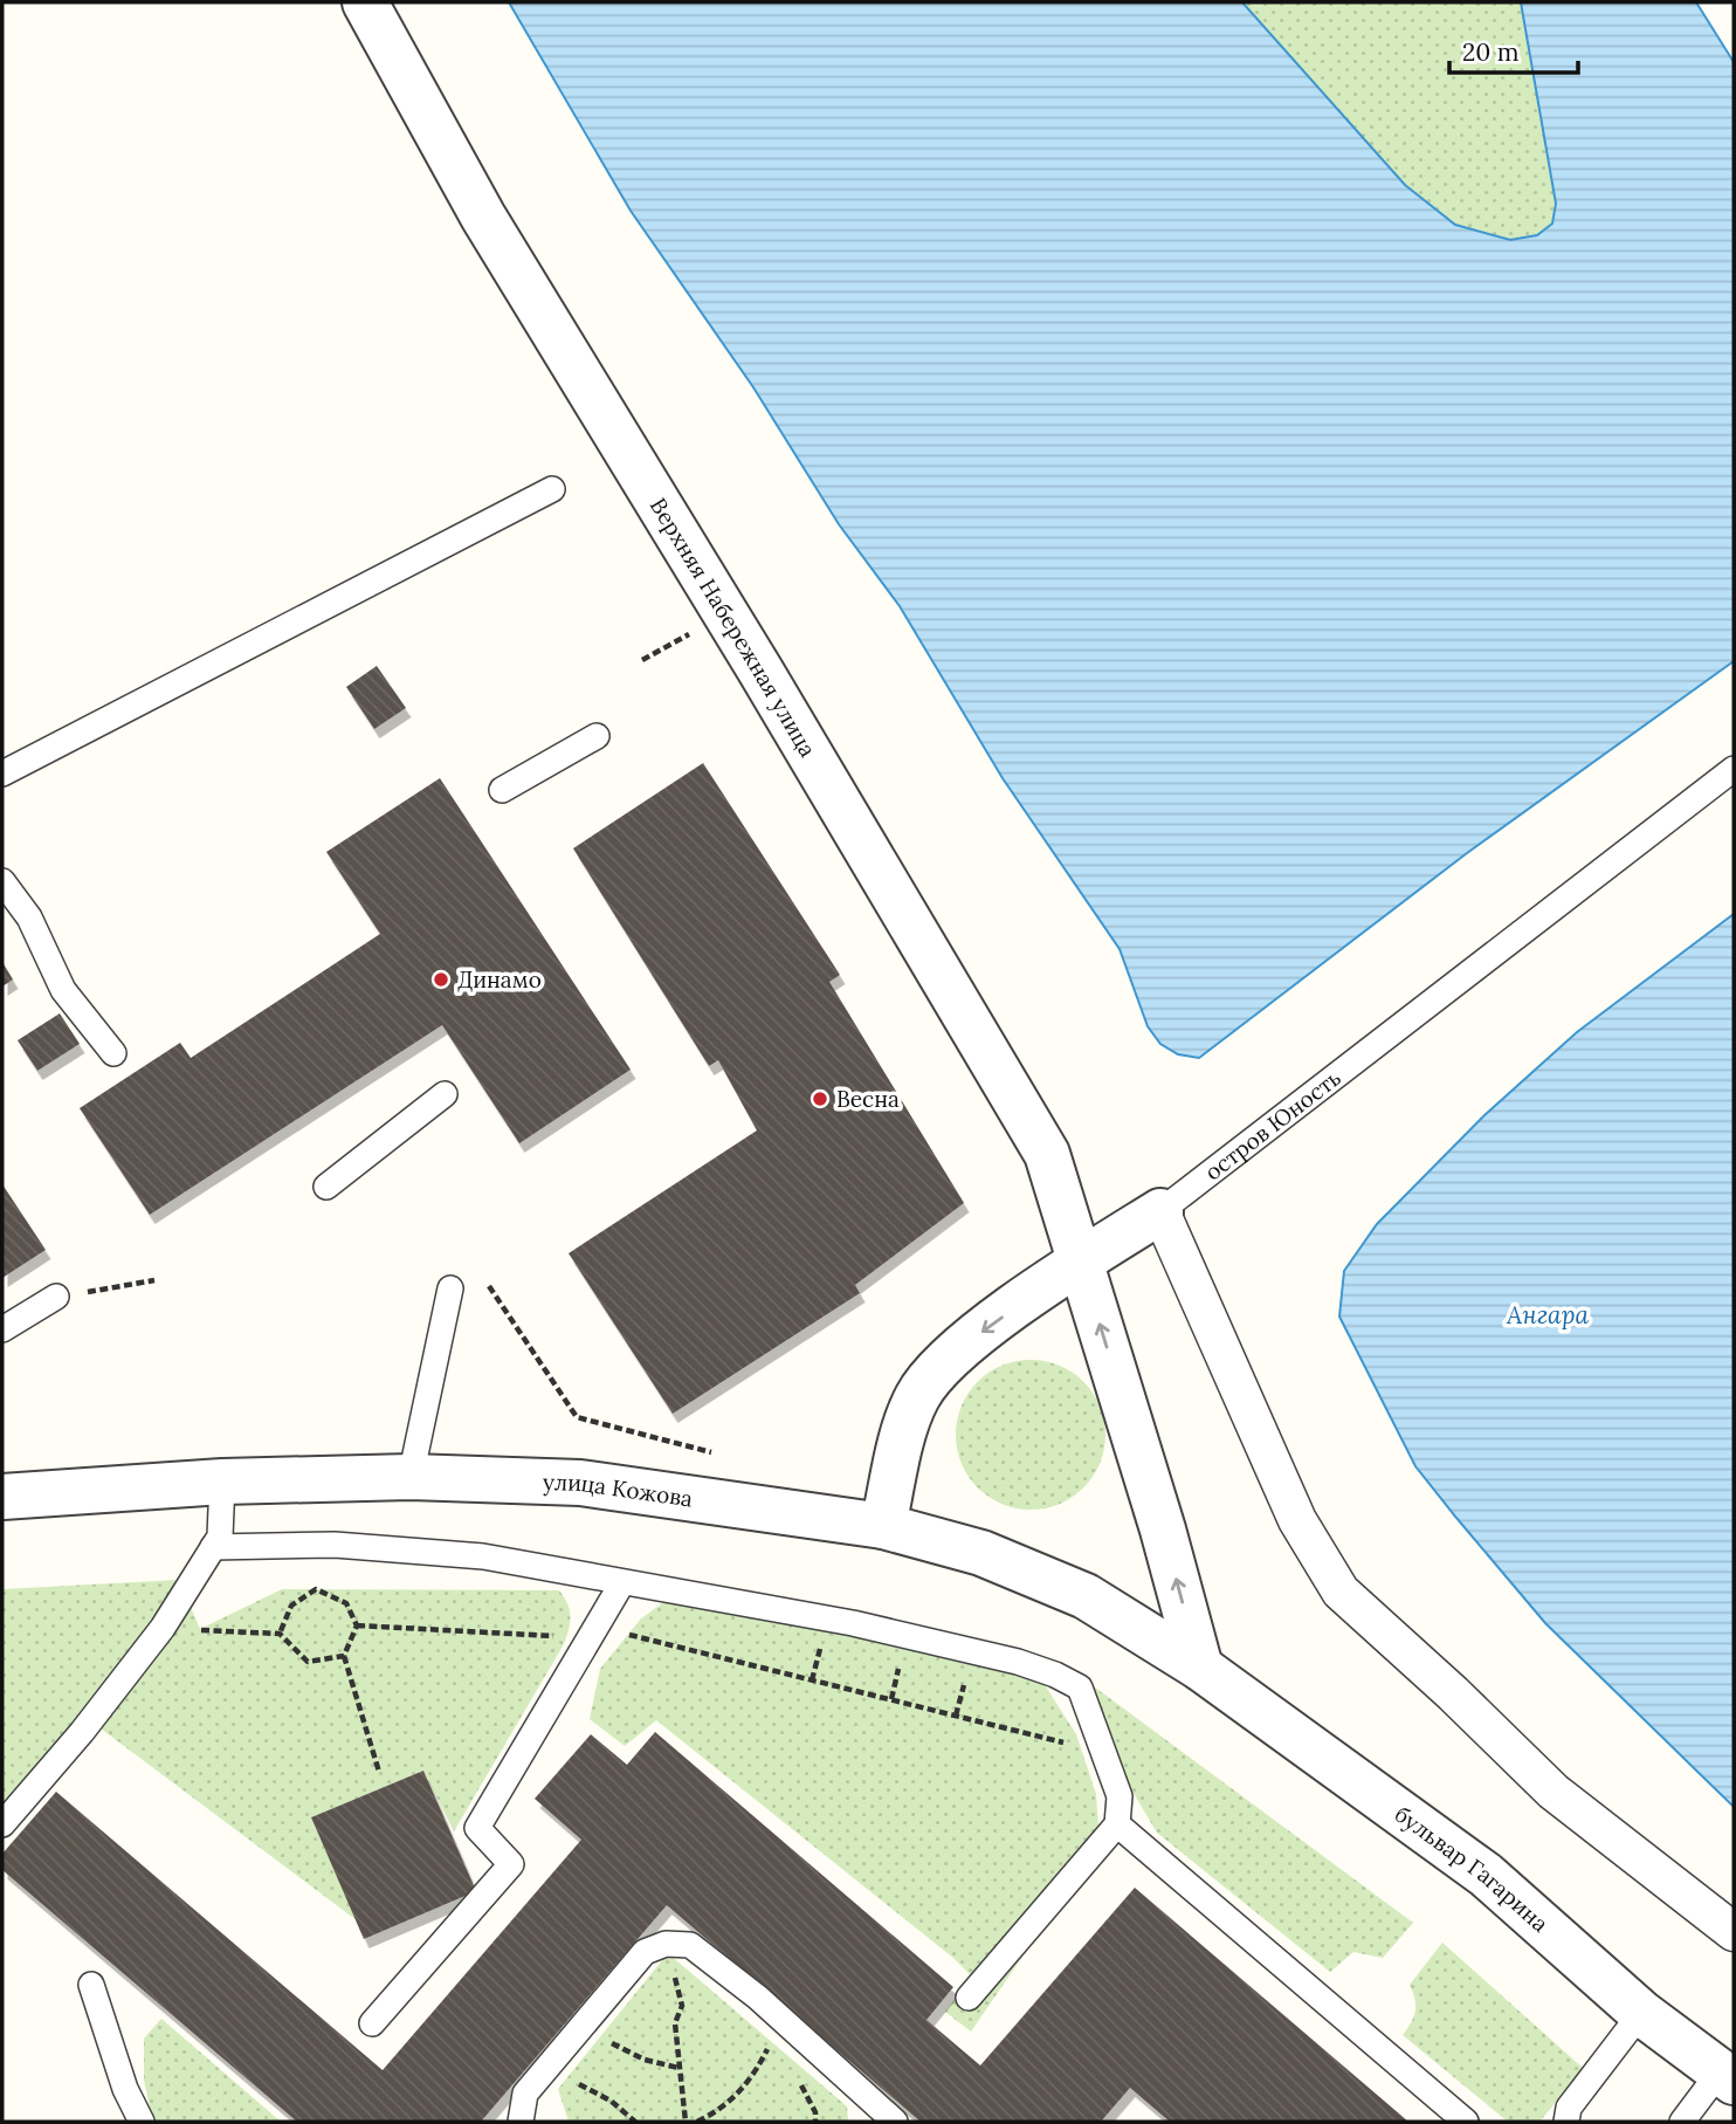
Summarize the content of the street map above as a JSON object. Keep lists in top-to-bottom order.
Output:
{
  "streets": {
    "street": [
      "Верхняя Набережная улица",
      "остров Юность",
      "улица Кожова",
      "бульвар Гагарина"
    ]
  },
  "crossings": [
    ["Верхняя Набережная улица", "остров Юность"],
    ["Верхняя Набережная улица", "улица Кожова"],
    ["Верхняя Набережная улица", "бульвар Гагарина"],
    ["остров Юность", "улица Кожова"],
    ["улица Кожова", "бульвар Гагарина"]
  ],
  "water": ["Ангара"],
  "places": ["Динамо", "Весна"],
  "scale_bar": "20 m"
}
